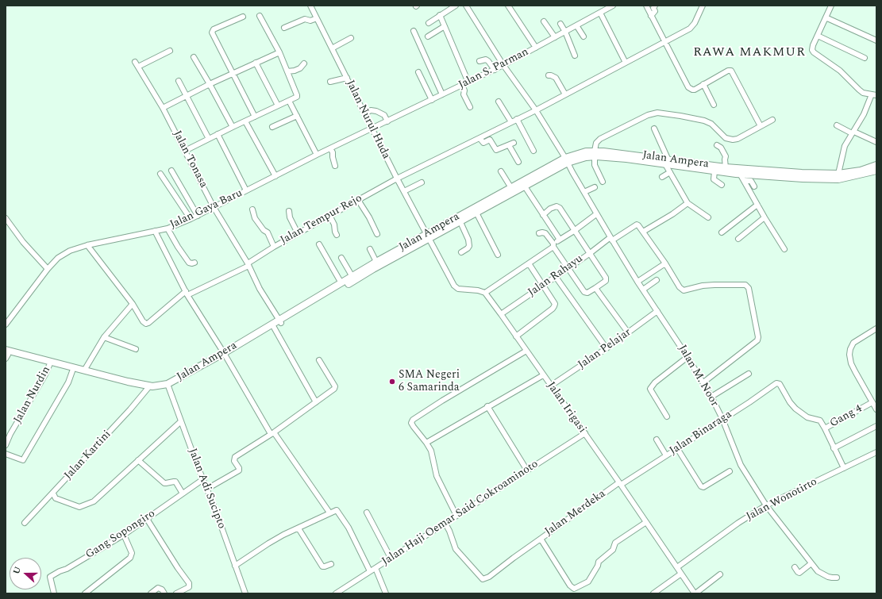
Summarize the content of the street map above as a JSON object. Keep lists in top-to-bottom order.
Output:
{
  "streets": {
    "main road": ["Jalan Ampera"],
    "street": [
      "Jalan S. Parman",
      "Jalan Nurul Huda",
      "Jalan Tonasa",
      "Jalan Gaya Baru",
      "Jalan Tempur Rejo",
      "Jalan Rahayu",
      "Jalan Pelajar",
      "Jalan M. Noor",
      "Jalan Nurdin",
      "Jalan Irigasi",
      "Gang 4",
      "Jalan Binaraga",
      "Jalan Kartini",
      "Jalan Adi Sucipto",
      "Jalan Wonotirto",
      "Jalan Haji Oemar Said Cokroaminoto",
      "Jalan Merdeka",
      "Gang Sopongiro"
    ]
  },
  "crossings": [
    ["Jalan S. Parman", "Jalan Nurul Huda"],
    ["Jalan S. Parman", "Jalan Gaya Baru"],
    ["Jalan S. Parman", "Jalan M. Noor"],
    ["Jalan Nurul Huda", "Jalan Ampera"],
    ["Jalan Nurul Huda", "Jalan Gaya Baru"],
    ["Jalan Nurul Huda", "Jalan Tempur Rejo"],
    ["Jalan Tonasa", "Jalan Ampera"],
    ["Jalan Tonasa", "Jalan Gaya Baru"],
    ["Jalan Tonasa", "Jalan Tempur Rejo"],
    ["Jalan Ampera", "Jalan M. Noor"],
    ["Jalan Ampera", "Jalan Nurdin"],
    ["Jalan Ampera", "Jalan Kartini"],
    ["Jalan Ampera", "Jalan Adi Sucipto"],
    ["Jalan Tempur Rejo", "Jalan M. Noor"],
    ["Jalan Rahayu", "Jalan M. Noor"],
    ["Jalan Rahayu", "Jalan Irigasi"],
    ["Jalan Pelajar", "Jalan M. Noor"],
    ["Jalan Pelajar", "Jalan Irigasi"],
    ["Jalan M. Noor", "Jalan Binaraga"],
    ["Jalan M. Noor", "Jalan Wonotirto"],
    ["Jalan Irigasi", "Jalan Binaraga"],
    ["Jalan Irigasi", "Jalan Wonotirto"],
    ["Jalan Irigasi", "Jalan Haji Oemar Said Cokroaminoto"],
    ["Jalan Irigasi", "Jalan Merdeka"],
    ["Gang 4", "Jalan Binaraga"],
    ["Gang 4", "Jalan Wonotirto"],
    ["Jalan Binaraga", "Jalan Merdeka"],
    ["Jalan Adi Sucipto", "Gang Sopongiro"]
  ],
  "districts": ["RAWA MAKMUR"],
  "places": ["SMA Negeri 6 Samarinda"],
  "north": "left"
}
